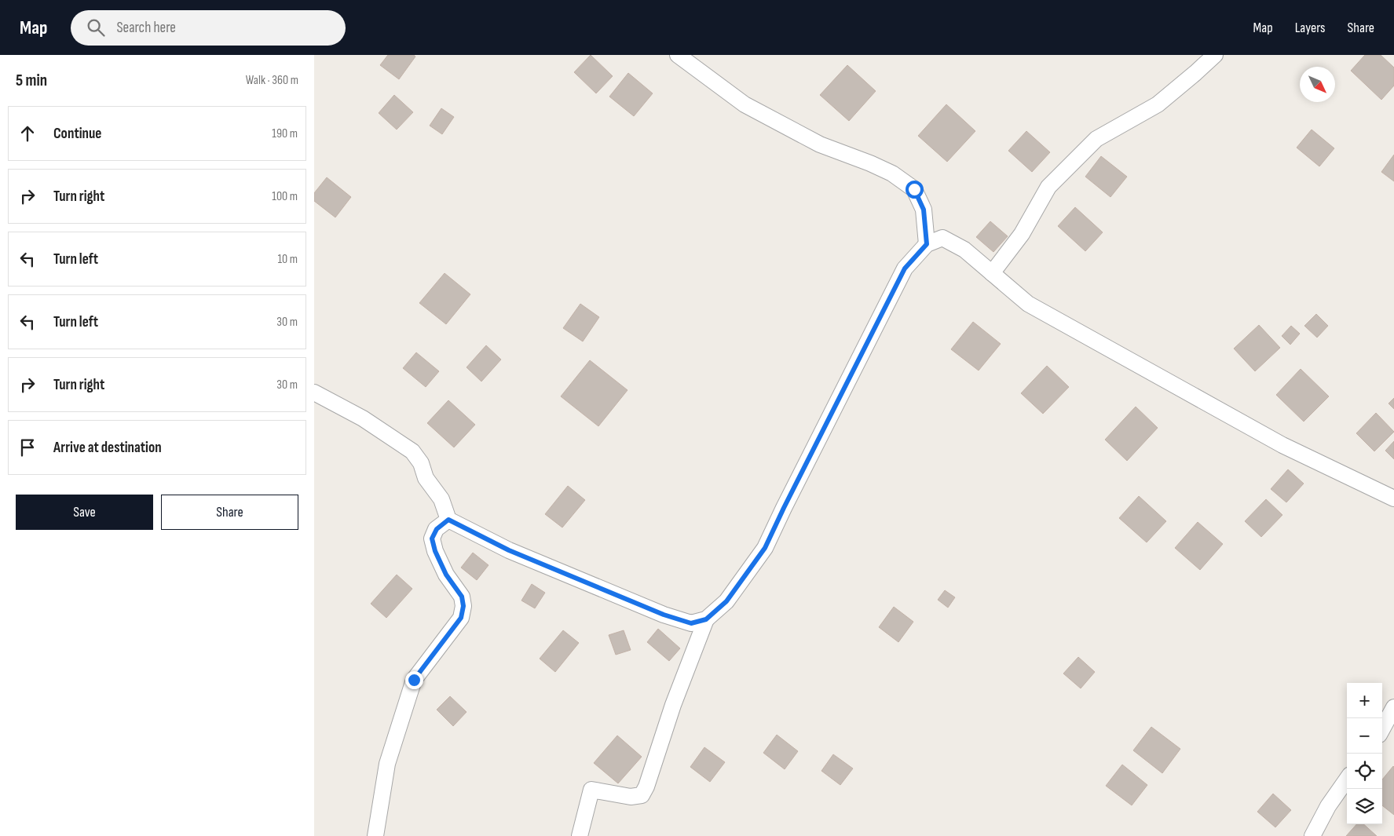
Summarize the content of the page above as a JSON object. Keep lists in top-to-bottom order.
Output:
{
  "north": "bottom right",
  "page": {
    "header": "Map",
    "search": "Search here",
    "nav": ["Map", "Layers", "Share"],
    "heading": ["5 min", "Walk · 360 m"],
    "list": [
      ["Continue", "190 m"],
      ["Turn right", "100 m"],
      ["Turn left", "10 m"],
      ["Turn left", "30 m"],
      ["Turn right", "30 m"],
      "Arrive at destination"
    ],
    "buttons": ["Save", "Share"],
    "map_buttons": ["+", "−"]
  }
}
